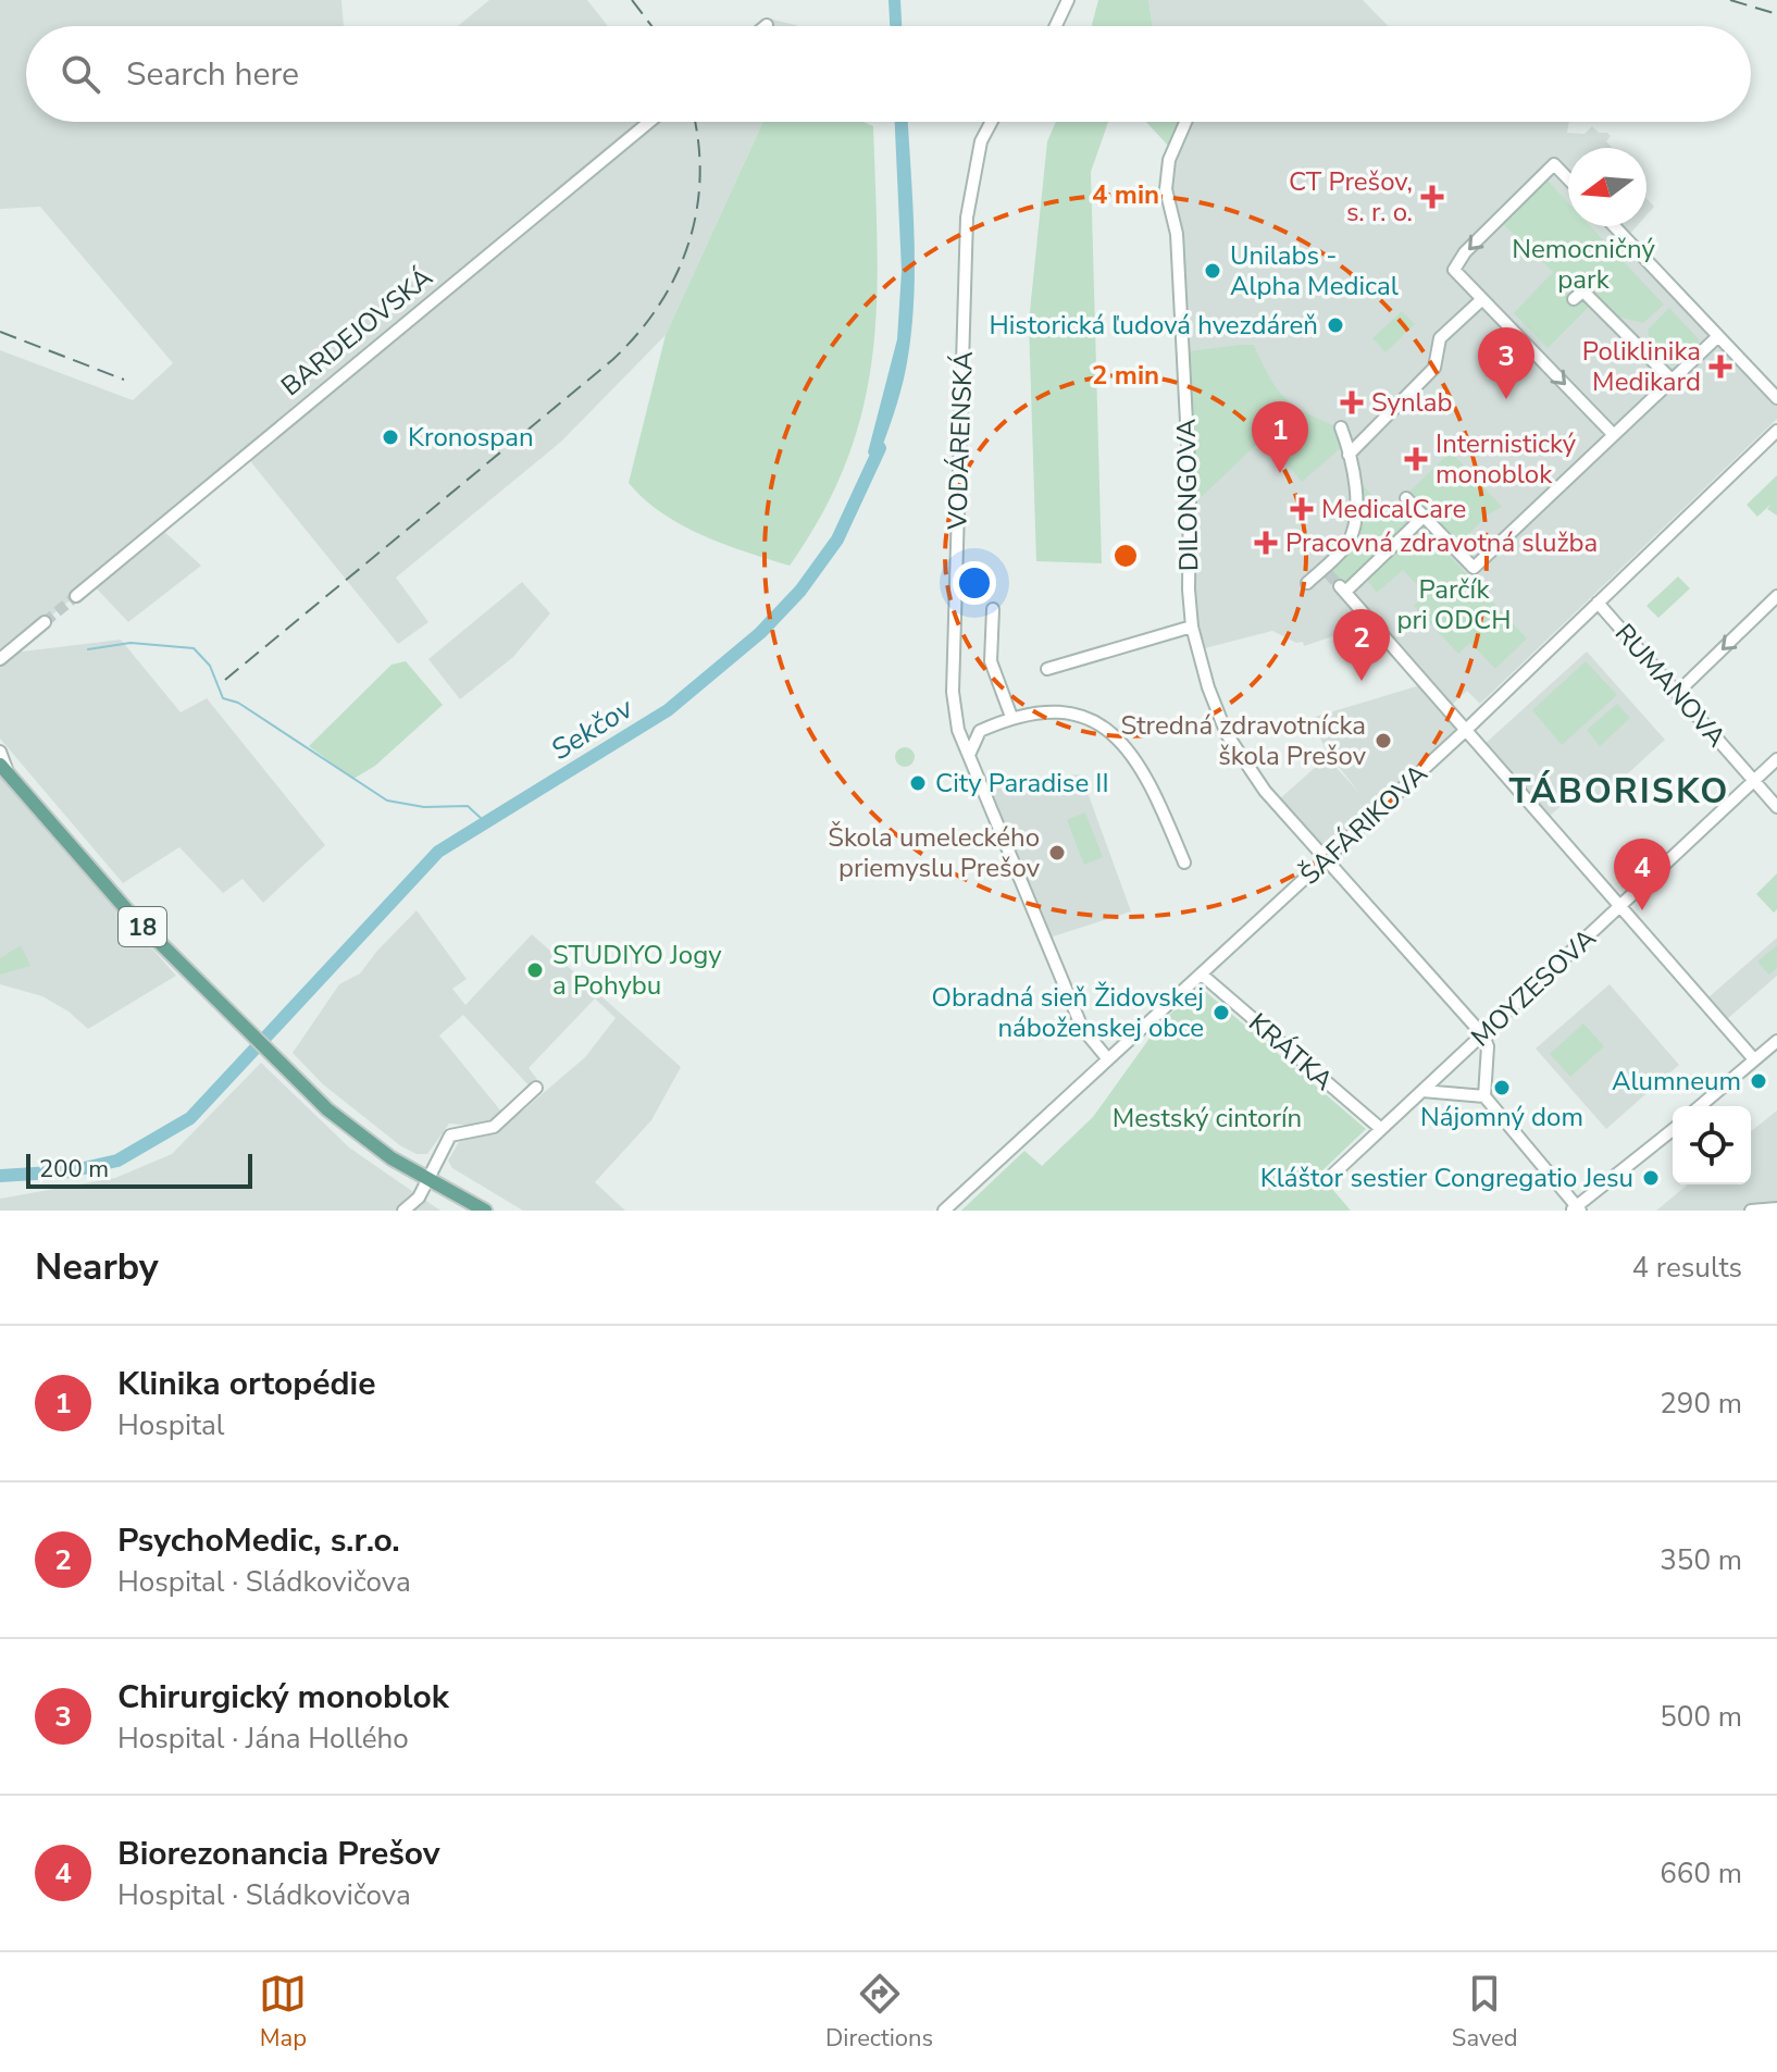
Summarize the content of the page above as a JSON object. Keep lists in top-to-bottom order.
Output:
{
  "streets": {
    "main road": ["18"],
    "street": [
      "BARDEJOVSKÁ",
      "VODÁRENSKÁ",
      "DILONGOVA",
      "RUMANOVA",
      "ŠAFÁRIKOVA",
      "MOYZESOVA",
      "KRÁTKA"
    ]
  },
  "crossings": [
    ["VODÁRENSKÁ", "ŠAFÁRIKOVA"],
    ["DILONGOVA", "ŠAFÁRIKOVA"],
    ["DILONGOVA", "MOYZESOVA"],
    ["RUMANOVA", "ŠAFÁRIKOVA"],
    ["RUMANOVA", "MOYZESOVA"],
    ["ŠAFÁRIKOVA", "KRÁTKA"],
    ["MOYZESOVA", "KRÁTKA"]
  ],
  "districts": ["TÁBORISKO"],
  "water": ["Sekčov"],
  "parks": ["Nemocničný park", "Parčík pri ODCH", "Mestský cintorín"],
  "places": {
    "health": [
      "CT Prešov, s. r. o.",
      "Poliklinika Medikard",
      "Synlab",
      "Internistický monoblok",
      "MedicalCare",
      "Pracovná zdravotná služba"
    ],
    "other": [
      "Unilabs - Alpha Medical",
      "Historická ľudová hvezdáreň",
      "Kronospan",
      "Stredná zdravotnícka škola Prešov",
      "City Paradise II",
      "Škola umeleckého priemyslu Prešov",
      "STUDIYO Jogy a Pohybu",
      "Obradná sieň Židovskej náboženskej obce",
      "Alumneum",
      "Nájomný dom",
      "Kláštor sestier Congregatio Jesu"
    ]
  },
  "scale_bar": "200 m",
  "north": "left",
  "page": {
    "search": "Search here",
    "pins": [
      "3",
      "1",
      "2",
      "4"
    ],
    "scale": "200 m",
    "heading": ["Nearby", "4 results"],
    "list": [
      {
        "mark": "1",
        "name": "Klinika ortopédie",
        "note": "Hospital",
        "value": "290 m"
      },
      {
        "mark": "2",
        "name": "PsychoMedic, s.r.o.",
        "note": "Hospital · Sládkovičova",
        "value": "350 m"
      },
      {
        "mark": "3",
        "name": "Chirurgický monoblok",
        "note": "Hospital · Jána Hollého",
        "value": "500 m"
      },
      {
        "mark": "4",
        "name": "Biorezonancia Prešov",
        "note": "Hospital · Sládkovičova",
        "value": "660 m"
      }
    ],
    "nav": ["Map", "Directions", "Saved"]
  },
  "rings": ["4 min", "2 min"]
}
